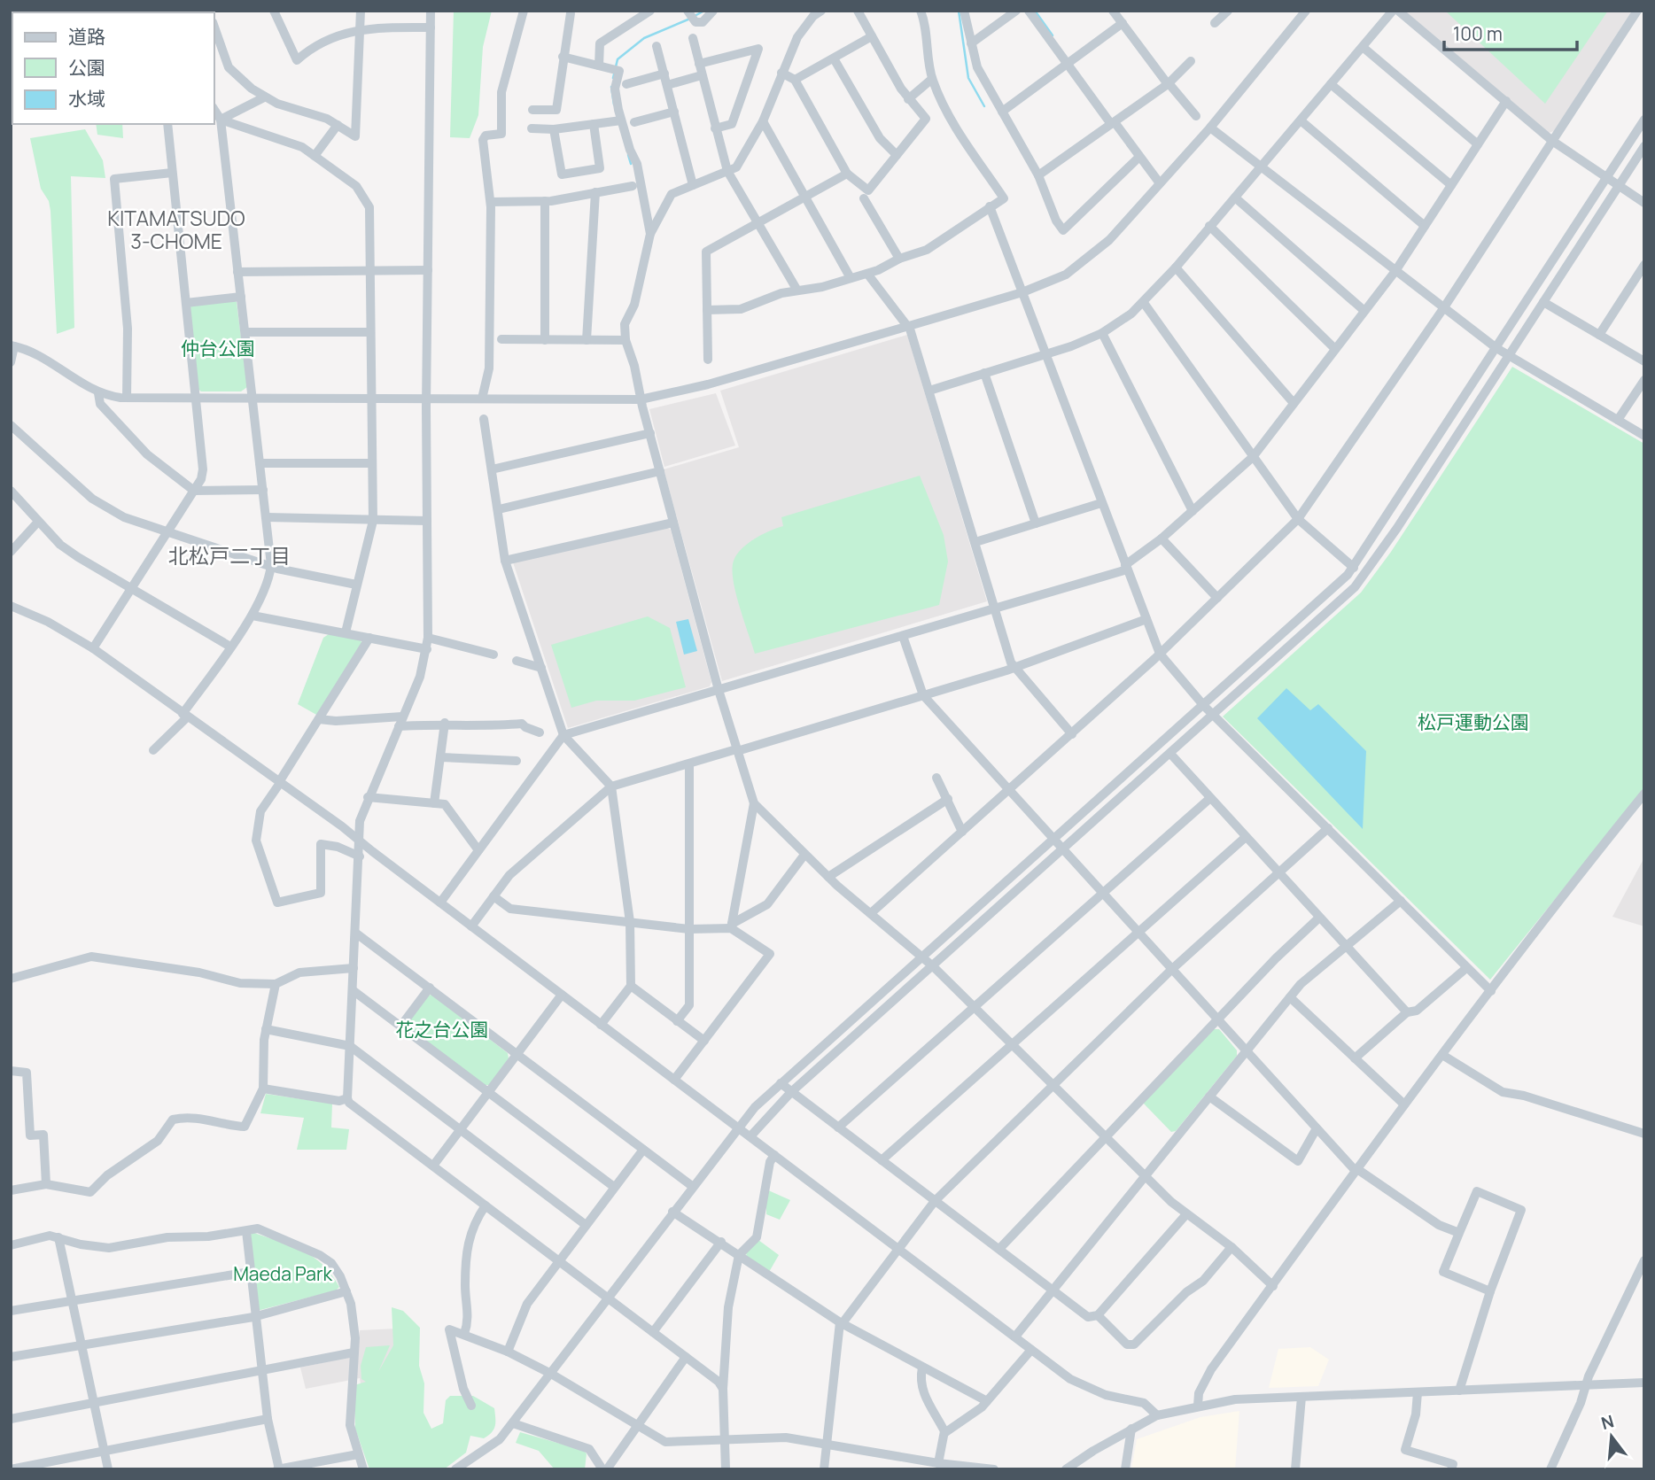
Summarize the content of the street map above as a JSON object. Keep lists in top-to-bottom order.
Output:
{
  "districts": ["KITAMATSUDO 3-CHOME", "北松戸二丁目"],
  "parks": [
    "仲台公園",
    "松戸運動公園",
    "花之台公園",
    "Maeda Park"
  ],
  "legend": ["道路", "公園", "水域"],
  "scale_bar": "100 m",
  "north": "top"
}
